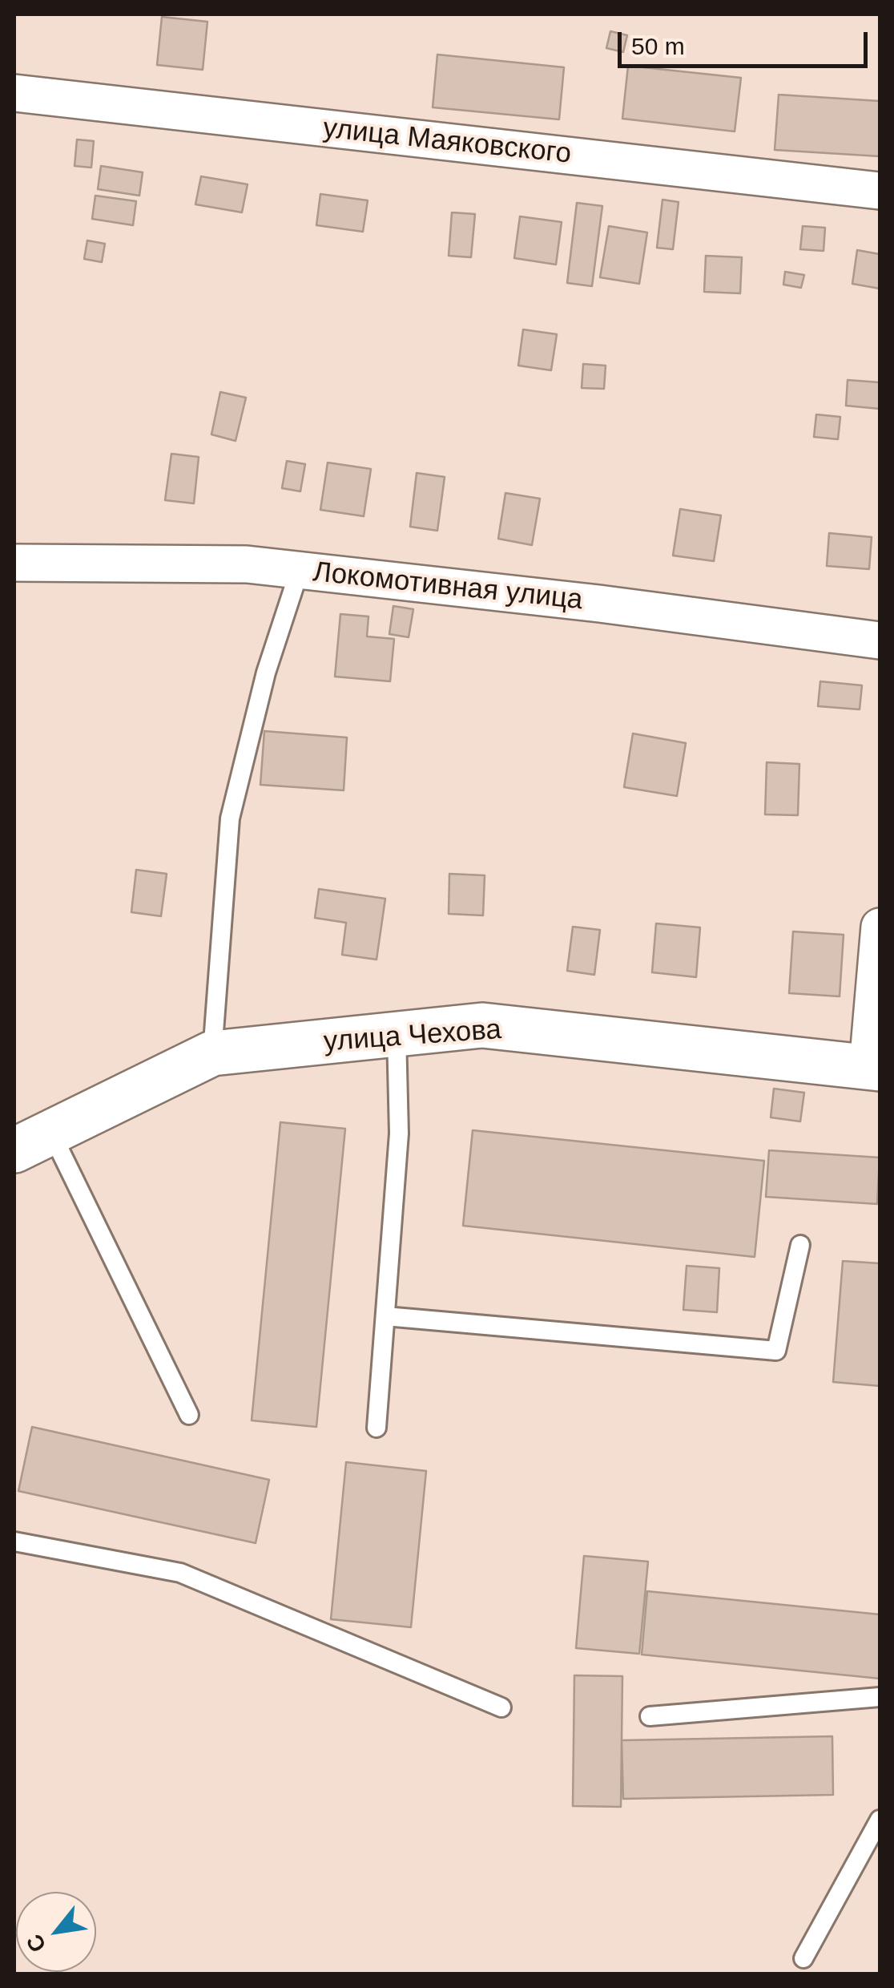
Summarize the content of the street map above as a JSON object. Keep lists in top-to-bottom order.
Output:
{
  "streets": {
    "street": ["улица Маяковского", "Локомотивная улица", "улица Чехова"]
  },
  "scale_bar": "50 m",
  "north": "bottom left"
}
